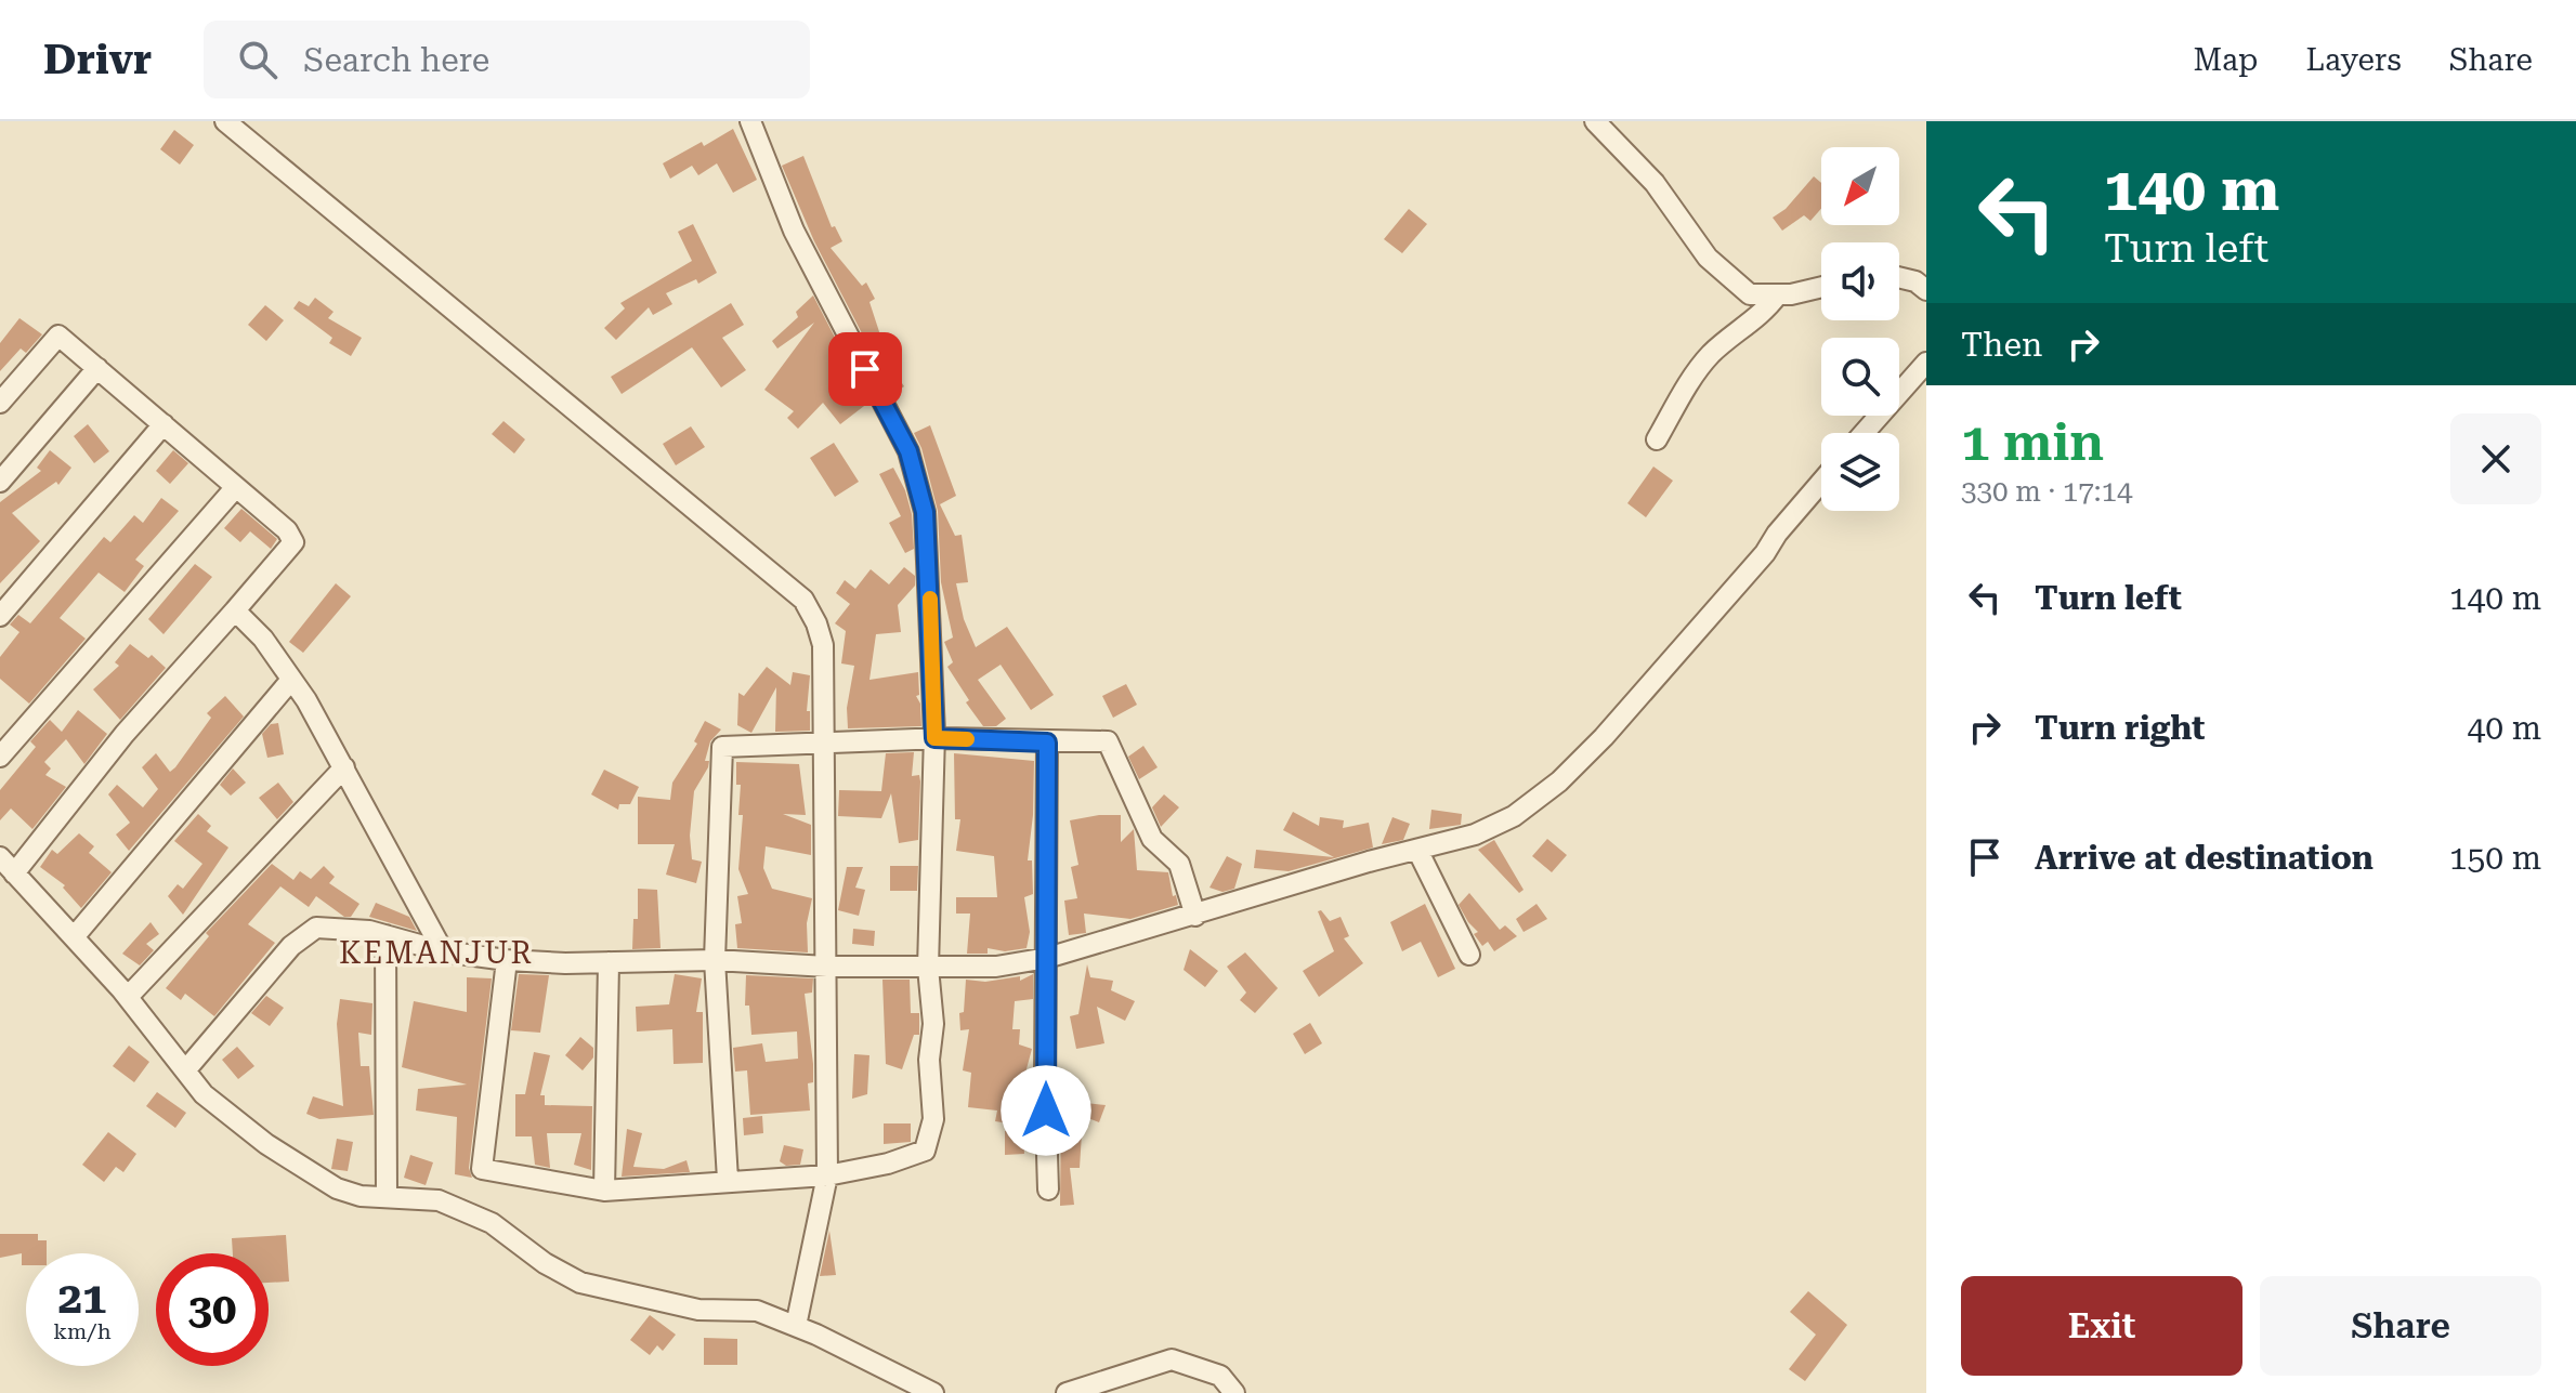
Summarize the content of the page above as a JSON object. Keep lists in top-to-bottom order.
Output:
{
  "districts": ["KEMANJUR"],
  "north": "bottom left",
  "page": {
    "header": "Drivr",
    "search": "Search here",
    "nav": ["Map", "Layers", "Share"],
    "turn": ["140 m", "Turn left"],
    "then": "Then",
    "heading": ["1 min", "330 m · 17:14"],
    "list": [
      {
        "name": "Turn left",
        "value": "140 m"
      },
      {
        "name": "Turn right",
        "value": "40 m"
      },
      {
        "name": "Arrive at destination",
        "value": "150 m"
      }
    ],
    "speed": "21 km/h",
    "limit": "30",
    "buttons": ["Exit", "Share"]
  }
}
